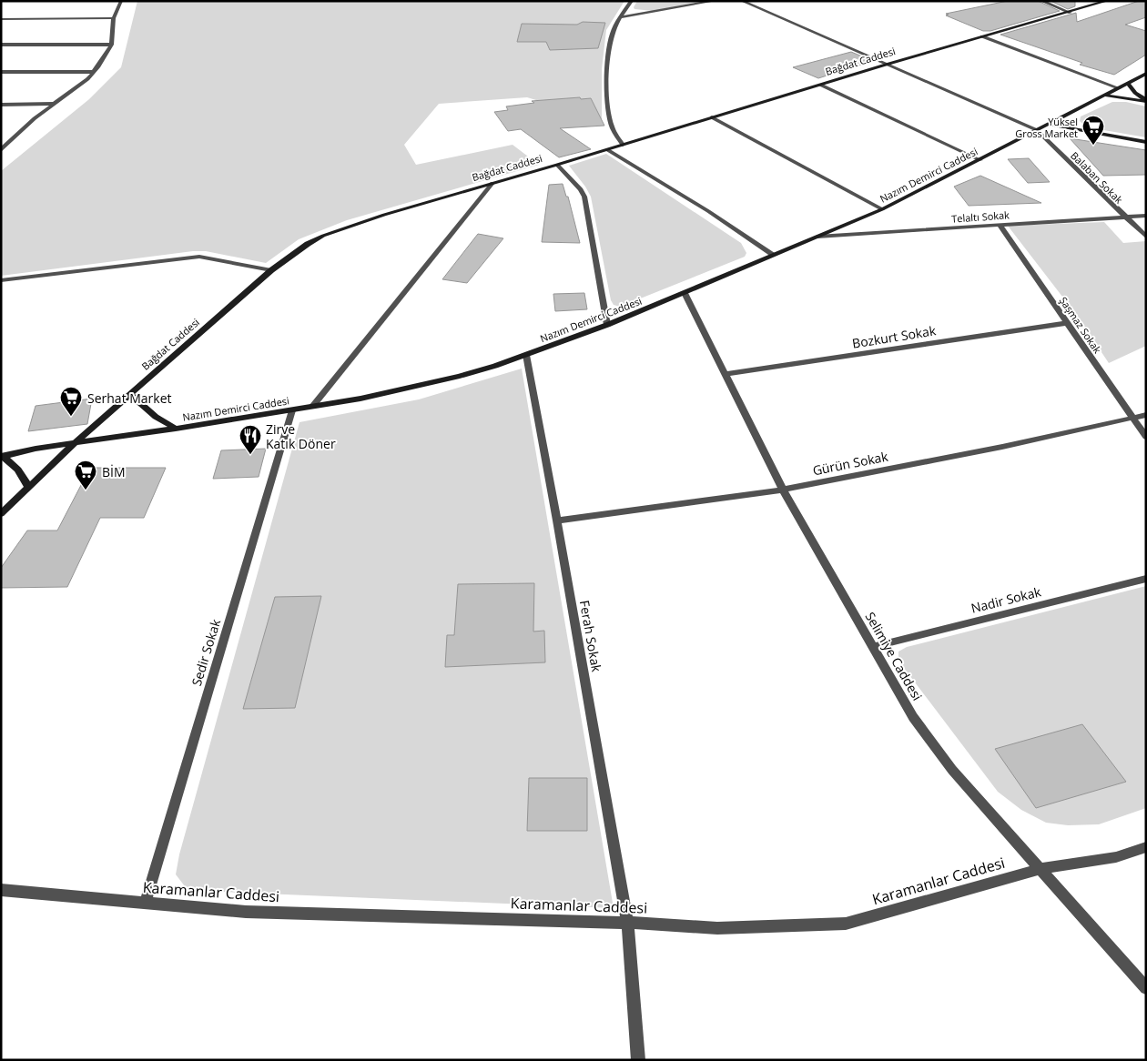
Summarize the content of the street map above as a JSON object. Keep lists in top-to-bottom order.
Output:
{
  "streets": {
    "main road": ["Bağdat Caddesi", "Nazım Demirci Caddesi"],
    "street": [
      "Balaban Sokak",
      "Telaltı Sokak",
      "Şaşmaz Sokak",
      "Bozkurt Sokak",
      "Gürün Sokak",
      "Nadir Sokak",
      "Ferah Sokak",
      "Sedir Sokak",
      "Selimiye Caddesi",
      "Karamanlar Caddesi"
    ]
  },
  "crossings": [
    ["Bağdat Caddesi", "Nazım Demirci Caddesi"],
    ["Nazım Demirci Caddesi", "Balaban Sokak"],
    ["Nazım Demirci Caddesi", "Telaltı Sokak"],
    ["Nazım Demirci Caddesi", "Ferah Sokak"],
    ["Nazım Demirci Caddesi", "Sedir Sokak"],
    ["Nazım Demirci Caddesi", "Selimiye Caddesi"],
    ["Balaban Sokak", "Telaltı Sokak"],
    ["Telaltı Sokak", "Şaşmaz Sokak"],
    ["Şaşmaz Sokak", "Bozkurt Sokak"],
    ["Şaşmaz Sokak", "Gürün Sokak"],
    ["Bozkurt Sokak", "Selimiye Caddesi"],
    ["Gürün Sokak", "Ferah Sokak"],
    ["Gürün Sokak", "Selimiye Caddesi"],
    ["Nadir Sokak", "Selimiye Caddesi"],
    ["Ferah Sokak", "Karamanlar Caddesi"],
    ["Sedir Sokak", "Karamanlar Caddesi"],
    ["Selimiye Caddesi", "Karamanlar Caddesi"]
  ],
  "places": {
    "supermarket": ["Yüksel Gross Market", "Serhat Market", "BİM"],
    "restaurant": ["Zirve Katık Döner"]
  }
}
